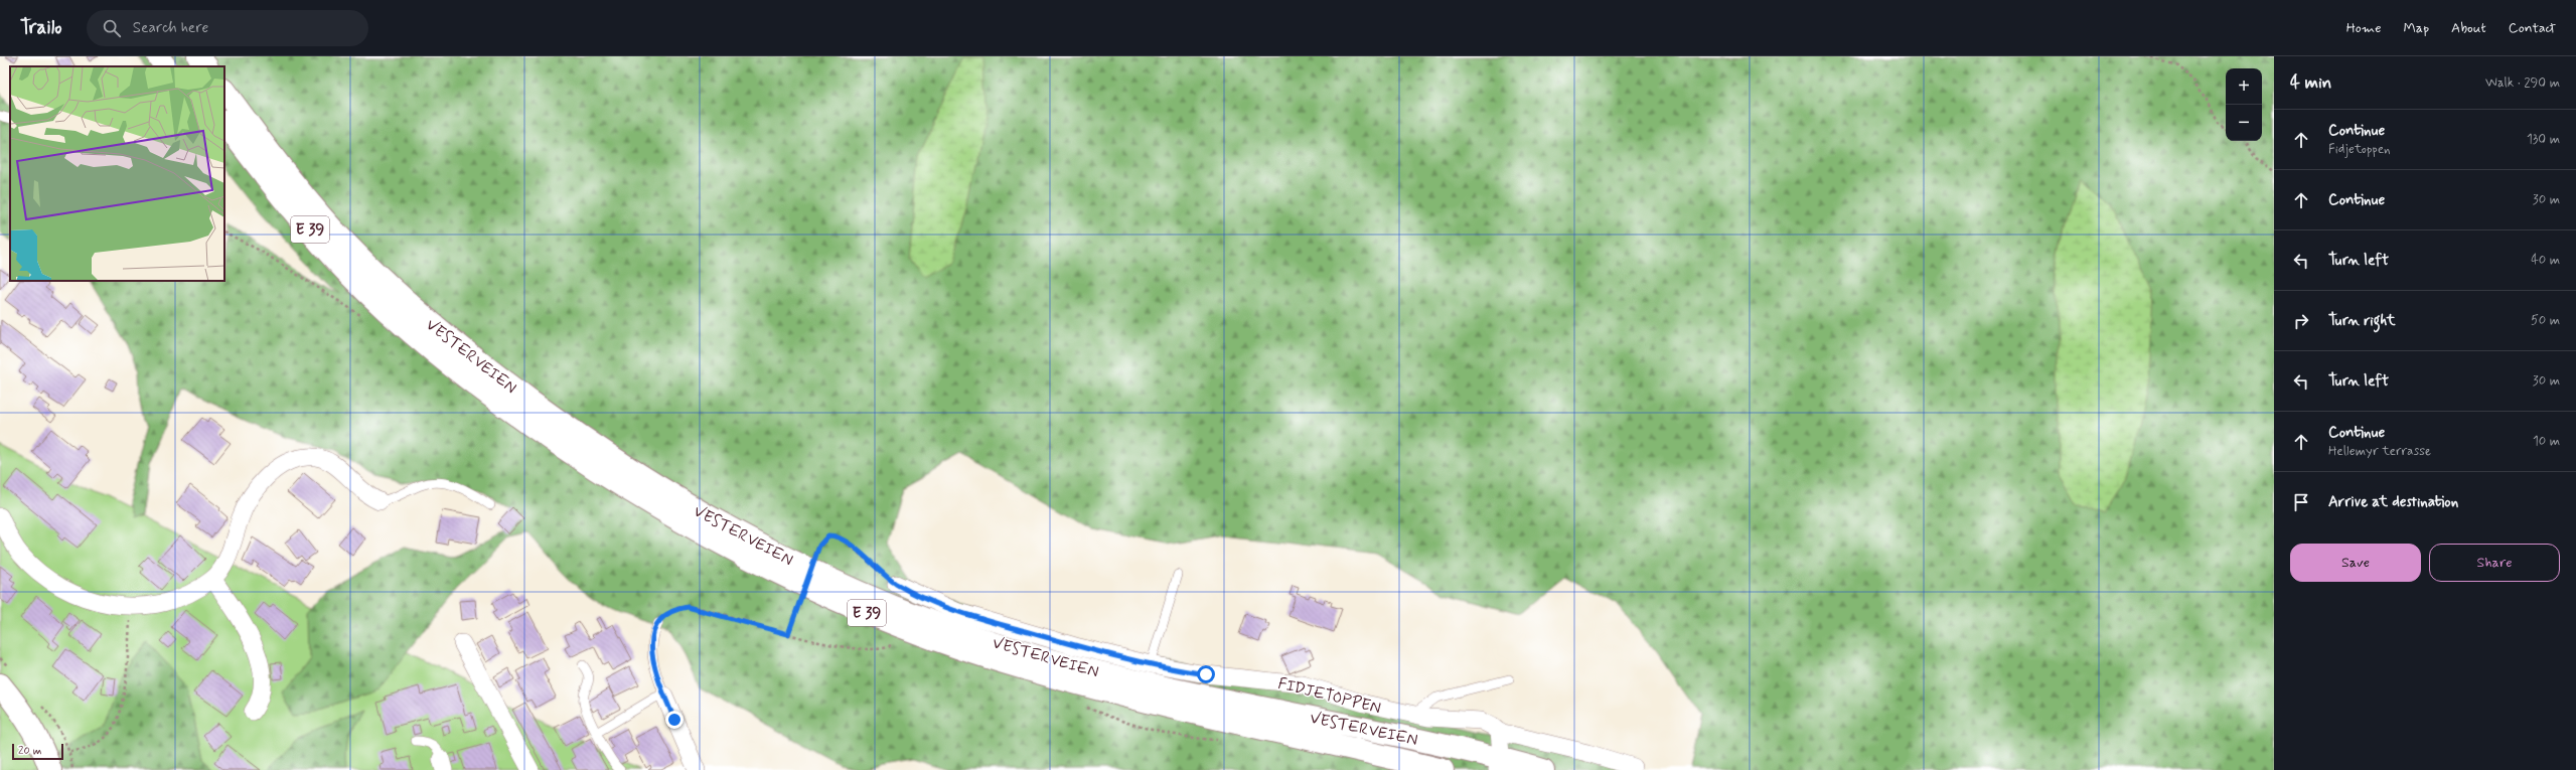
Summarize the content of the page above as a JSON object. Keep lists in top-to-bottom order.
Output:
{
  "streets": {
    "main road": ["E 39", "VESTERVEIEN"],
    "street": ["FIDJETOPPEN"]
  },
  "scale_bar": "20 m",
  "page": {
    "header": "Trailo",
    "search": "Search here",
    "nav": [
      "Home",
      "Map",
      "About",
      "Contact"
    ],
    "heading": ["4 min", "Walk · 290 m"],
    "map_buttons": ["+", "−"],
    "list": [
      ["Continue", "Fidjetoppen", "130 m"],
      ["Continue", "30 m"],
      ["Turn left", "40 m"],
      ["Turn right", "50 m"],
      ["Turn left", "30 m"],
      ["Continue", "Hellemyr terrasse", "10 m"],
      "Arrive at destination"
    ],
    "buttons": ["Save", "Share"],
    "scale": "20 m"
  }
}
